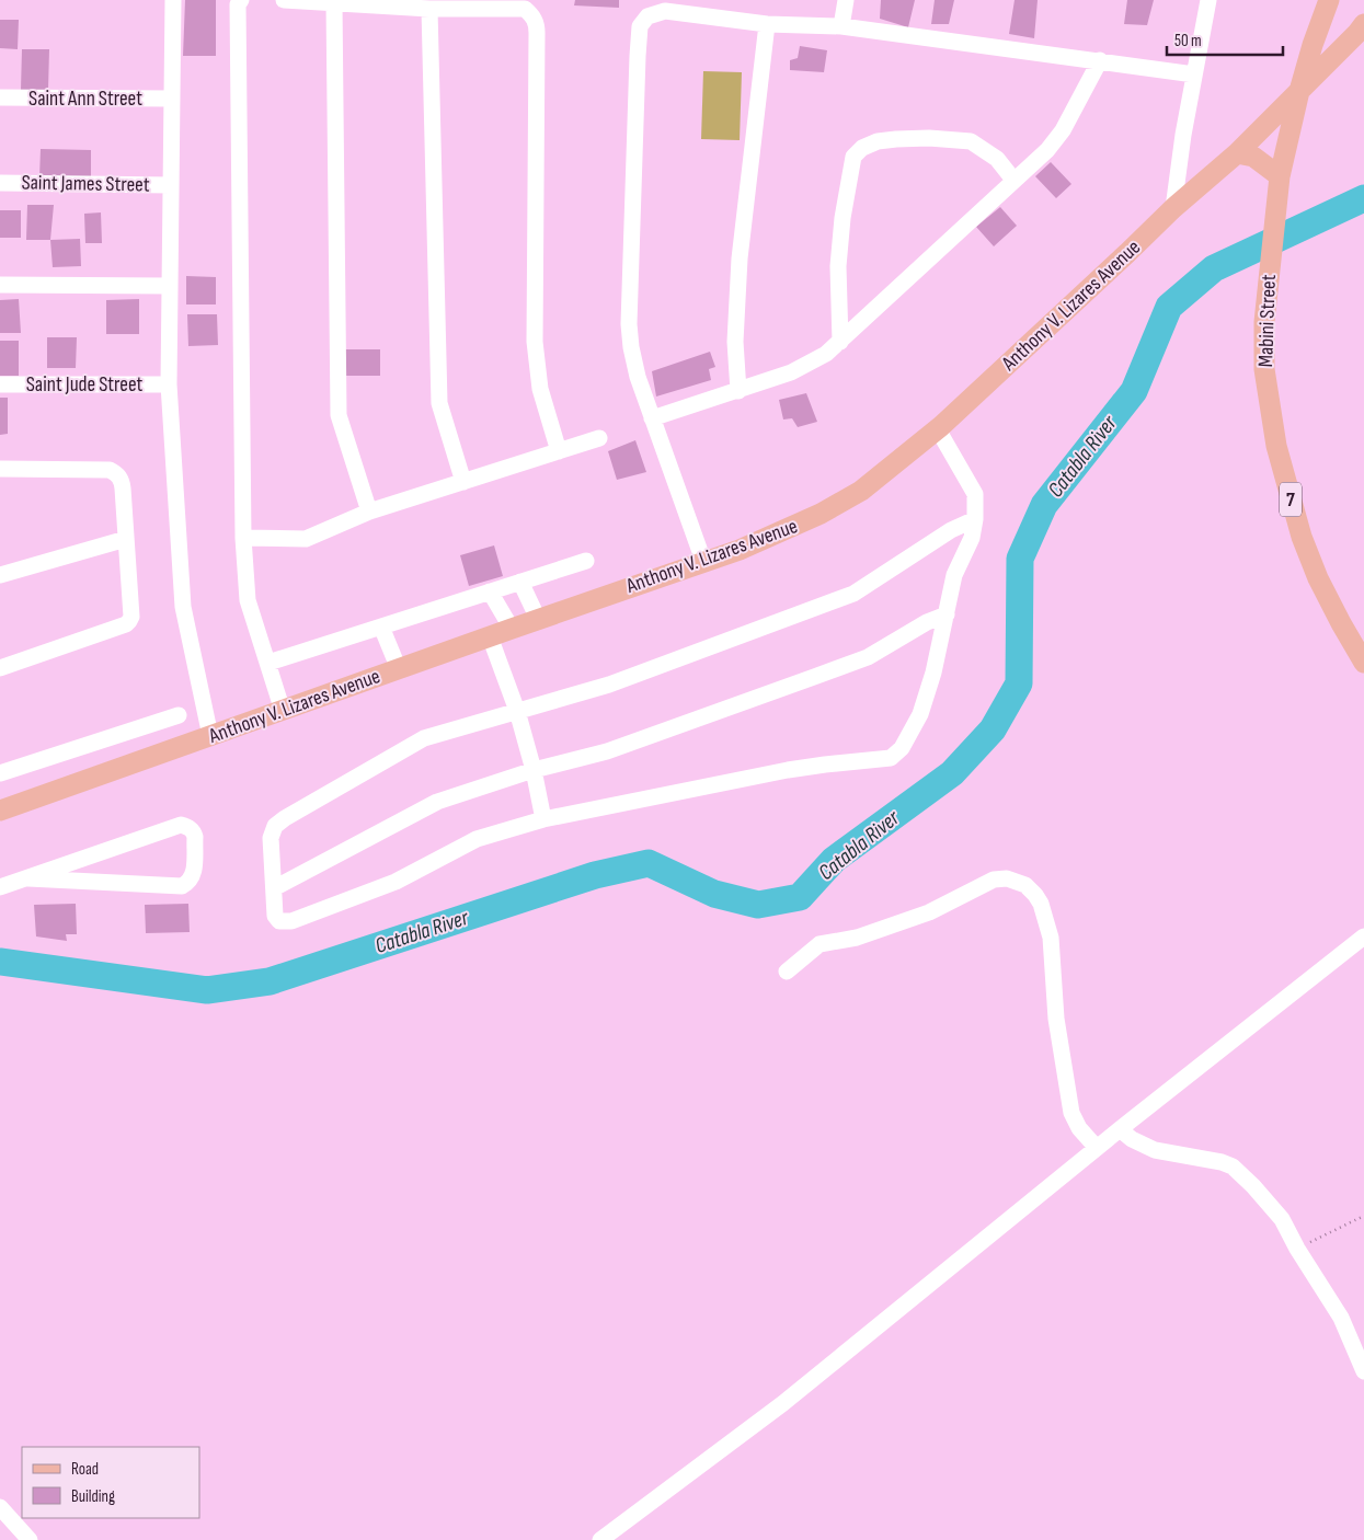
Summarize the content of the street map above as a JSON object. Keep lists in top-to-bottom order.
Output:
{
  "streets": {
    "main road": ["Anthony V. Lizares Avenue", "Mabini Street", "7"],
    "street": ["Saint Ann Street", "Saint James Street", "Saint Jude Street"]
  },
  "crossings": [
    ["Anthony V. Lizares Avenue", "Mabini Street"]
  ],
  "water": ["Catabla River"],
  "legend": ["Road", "Building"],
  "scale_bar": "50 m"
}
